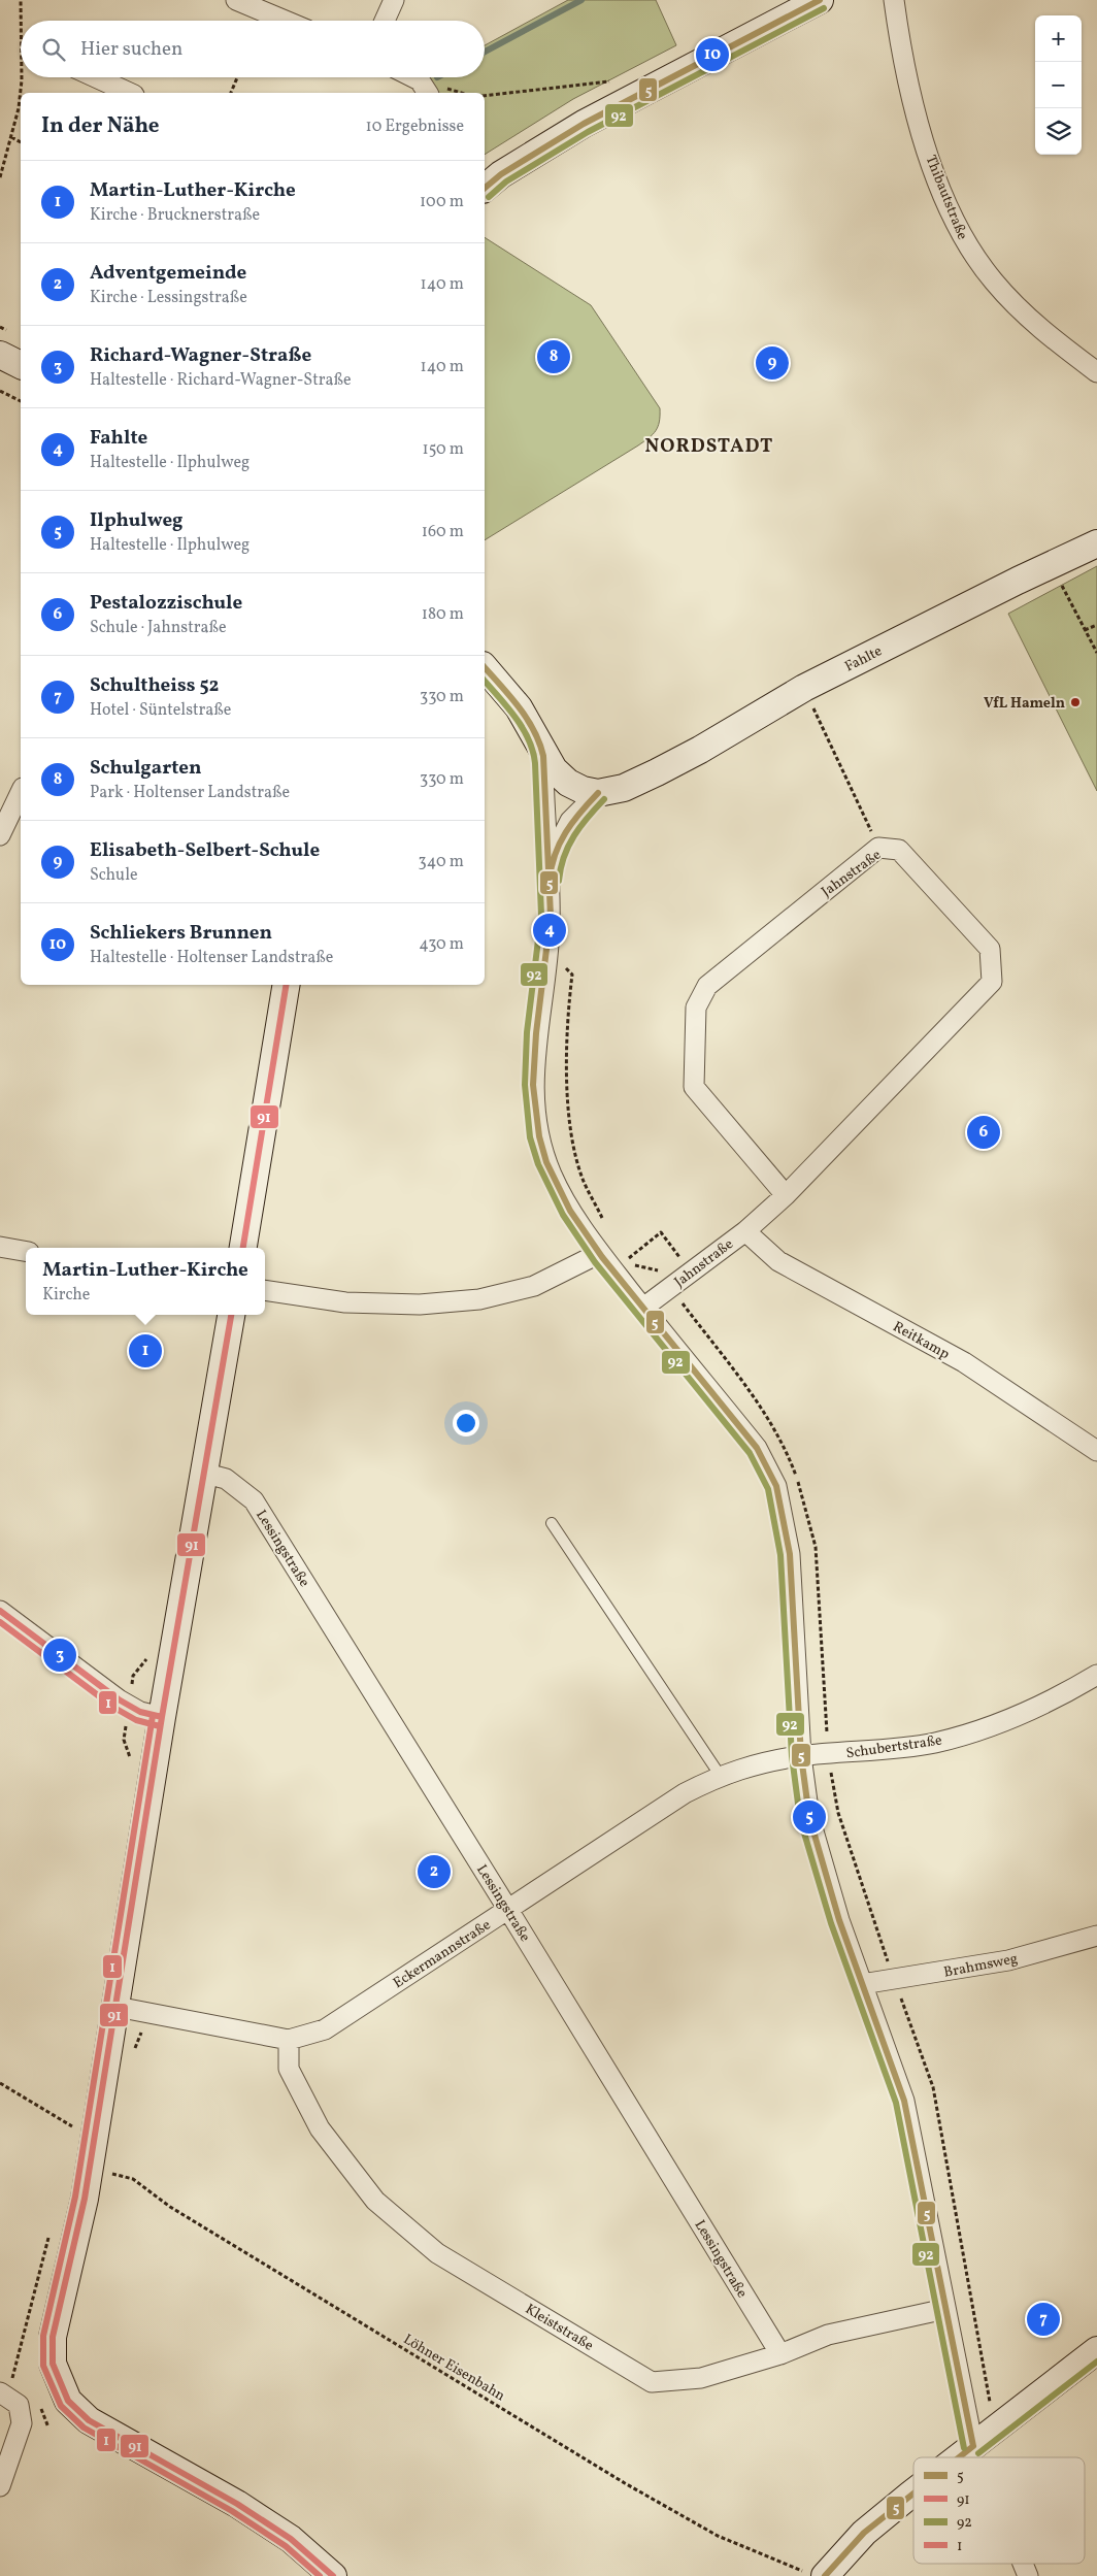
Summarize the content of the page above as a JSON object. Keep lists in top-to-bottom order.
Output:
{
  "streets": {
    "main road": ["Fahlte"],
    "street": [
      "Thibautstraße",
      "Jahnstraße",
      "Reitkamp",
      "Lessingstraße",
      "Schubertstraße",
      "Eckermannstraße",
      "Brahmsweg",
      "Kleiststraße"
    ],
    "path": ["Löhner Eisenbahn"]
  },
  "crossings": [
    ["Jahnstraße", "Reitkamp"],
    ["Lessingstraße", "Eckermannstraße"],
    ["Lessingstraße", "Kleiststraße"],
    ["Schubertstraße", "Eckermannstraße"],
    ["Eckermannstraße", "Kleiststraße"]
  ],
  "districts": ["NORDSTADT"],
  "places": ["VfL Hameln"],
  "lines": [
    "transit line 5",
    "transit line 92",
    "transit line 91",
    "transit line 1"
  ],
  "legend": [
    "5",
    "91",
    "92",
    "1"
  ],
  "page": {
    "map_buttons": ["+", "−"],
    "search": "Hier suchen",
    "pins": [
      "10",
      "8",
      "9",
      "4",
      "6",
      "1",
      "3",
      "5",
      "2",
      "7"
    ],
    "heading": ["In der Nähe", "10 Ergebnisse"],
    "list": [
      {
        "mark": "1",
        "name": "Martin-Luther-Kirche",
        "note": "Kirche · Brucknerstraße",
        "value": "100 m"
      },
      {
        "mark": "2",
        "name": "Adventgemeinde",
        "note": "Kirche · Lessingstraße",
        "value": "140 m"
      },
      {
        "mark": "3",
        "name": "Richard-Wagner-Straße",
        "note": "Haltestelle · Richard-Wagner-Straße",
        "value": "140 m"
      },
      {
        "mark": "4",
        "name": "Fahlte",
        "note": "Haltestelle · Ilphulweg",
        "value": "150 m"
      },
      {
        "mark": "5",
        "name": "Ilphulweg",
        "note": "Haltestelle · Ilphulweg",
        "value": "160 m"
      },
      {
        "mark": "6",
        "name": "Pestalozzischule",
        "note": "Schule · Jahnstraße",
        "value": "180 m"
      },
      {
        "mark": "7",
        "name": "Schultheiss 52",
        "note": "Hotel · Süntelstraße",
        "value": "330 m"
      },
      {
        "mark": "8",
        "name": "Schulgarten",
        "note": "Park · Holtenser Landstraße",
        "value": "330 m"
      },
      {
        "mark": "9",
        "name": "Elisabeth-Selbert-Schule",
        "note": "Schule",
        "value": "340 m"
      },
      {
        "mark": "10",
        "name": "Schliekers Brunnen",
        "note": "Haltestelle · Holtenser Landstraße",
        "value": "430 m"
      }
    ],
    "popup": ["Martin-Luther-Kirche", "Kirche"]
  }
}
